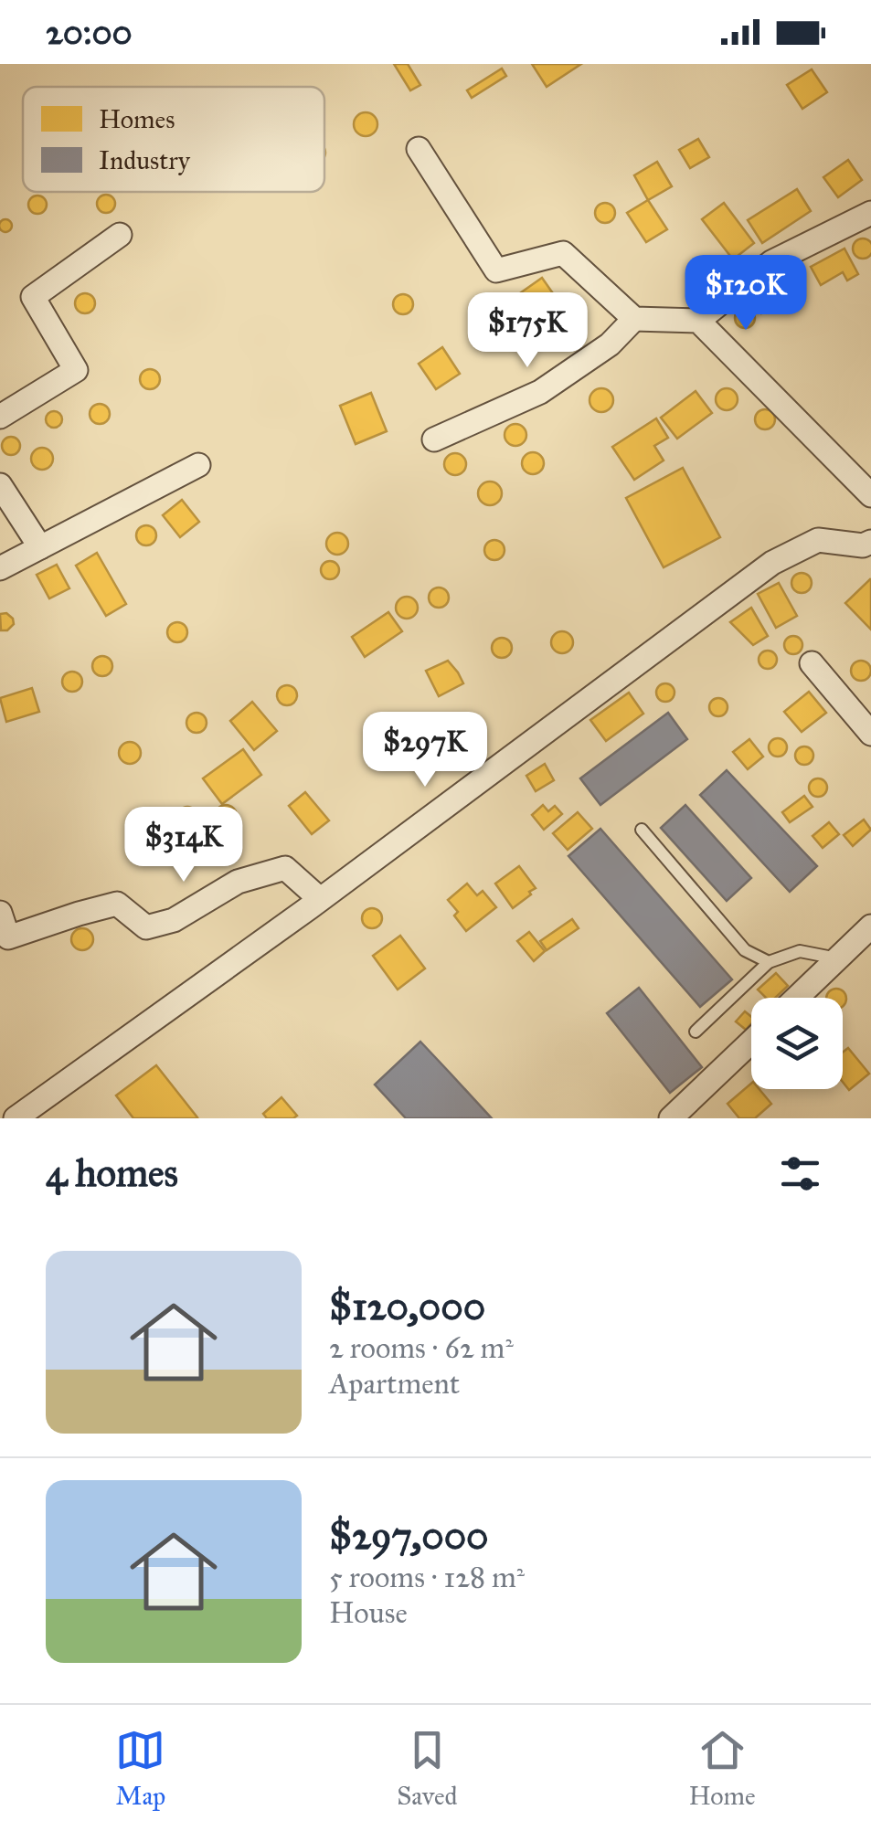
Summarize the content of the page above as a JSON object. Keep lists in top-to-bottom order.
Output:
{
  "legend": ["Homes", "Industry"],
  "page": {
    "status": "20:00",
    "price": [
      "$120K",
      "$175K",
      "$297K",
      "$314K"
    ],
    "heading": "4 homes",
    "list": [
      {
        "name": "$120,000",
        "note": "2 rooms · 62 m² · Apartment"
      },
      {
        "name": "$297,000",
        "note": "5 rooms · 128 m² · House"
      }
    ],
    "tabs": ["Map", "Saved", "Home"]
  }
}
